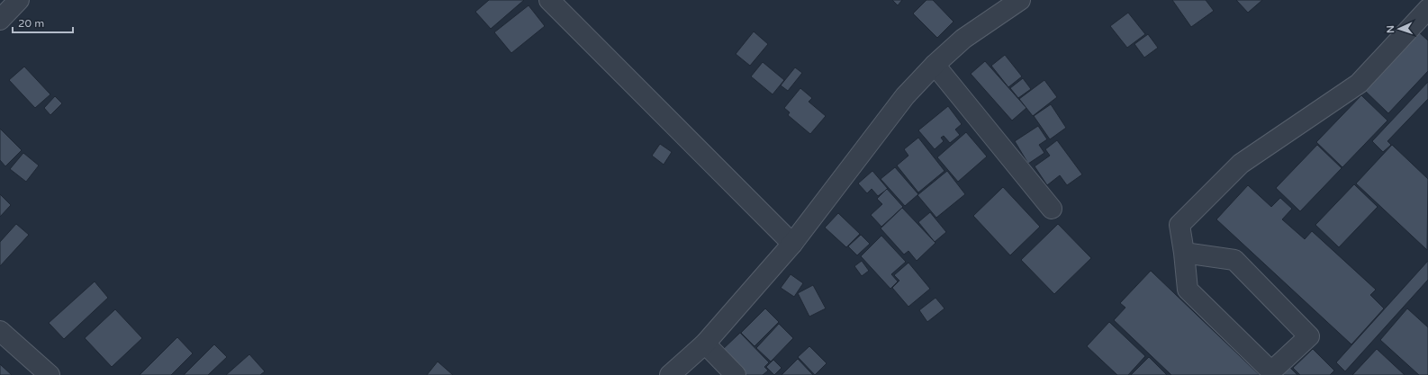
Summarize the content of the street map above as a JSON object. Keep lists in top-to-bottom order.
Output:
{
  "scale_bar": "20 m",
  "north": "left"
}
